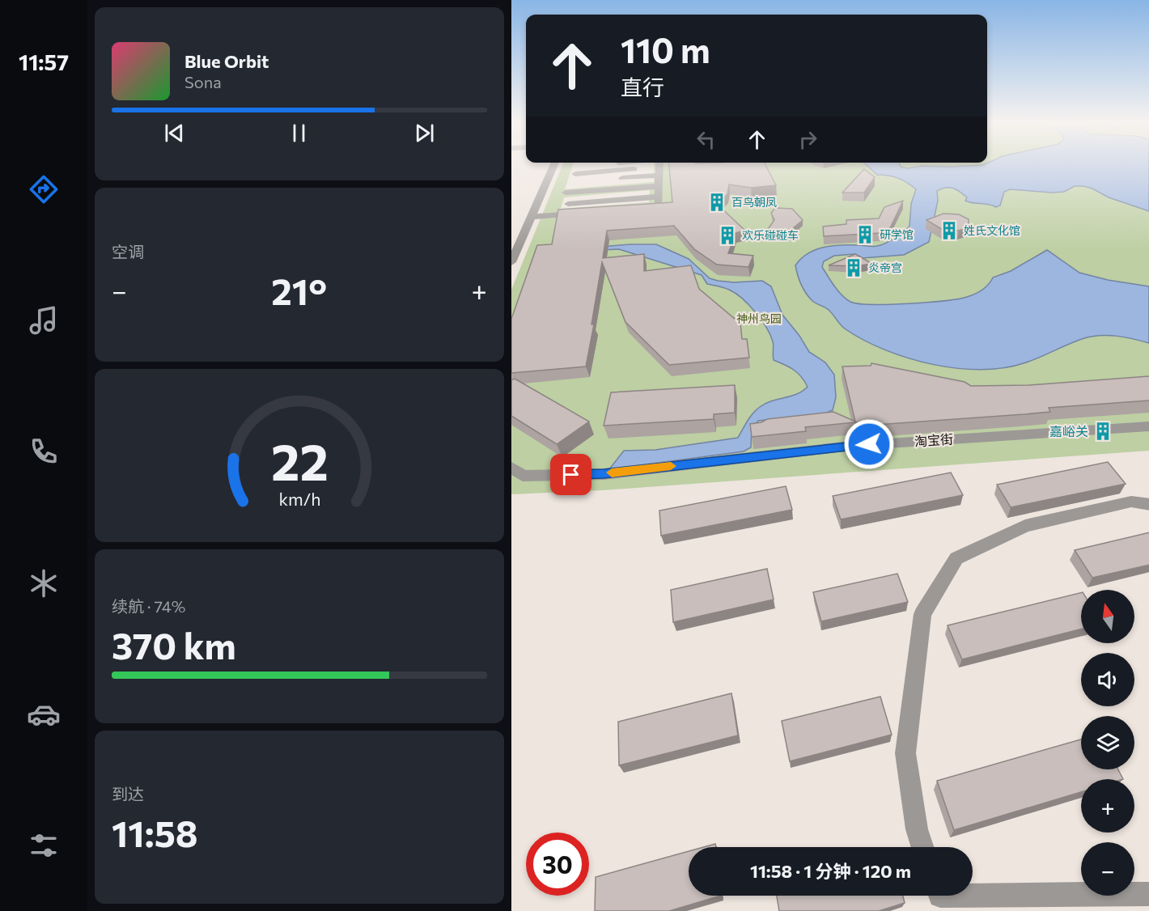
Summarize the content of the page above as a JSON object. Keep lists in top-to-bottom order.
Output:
{
  "streets": {
    "street": ["淘宝街"]
  },
  "parks": ["神州鸟园"],
  "places": {
    "building": [
      "百鸟朝凤",
      "姓氏文化馆",
      "研学馆",
      "欢乐碰碰车",
      "炎帝宫",
      "嘉峪关"
    ]
  },
  "north": "top",
  "page": {
    "tabs": "11:57",
    "turn": ["110 m", "直行"],
    "song": ["Blue Orbit", "Sona"],
    "tile": [
      "空调",
      ["续航 · 74%", "370 km"],
      ["到达", "11:58"]
    ],
    "heat": ["−", "21°", "+"],
    "map_buttons": ["+", "−"],
    "limit": "30",
    "trip": "11:58 · 1 分钟 · 120 m",
    "gauge": ["22", "km/h"]
  }
}
